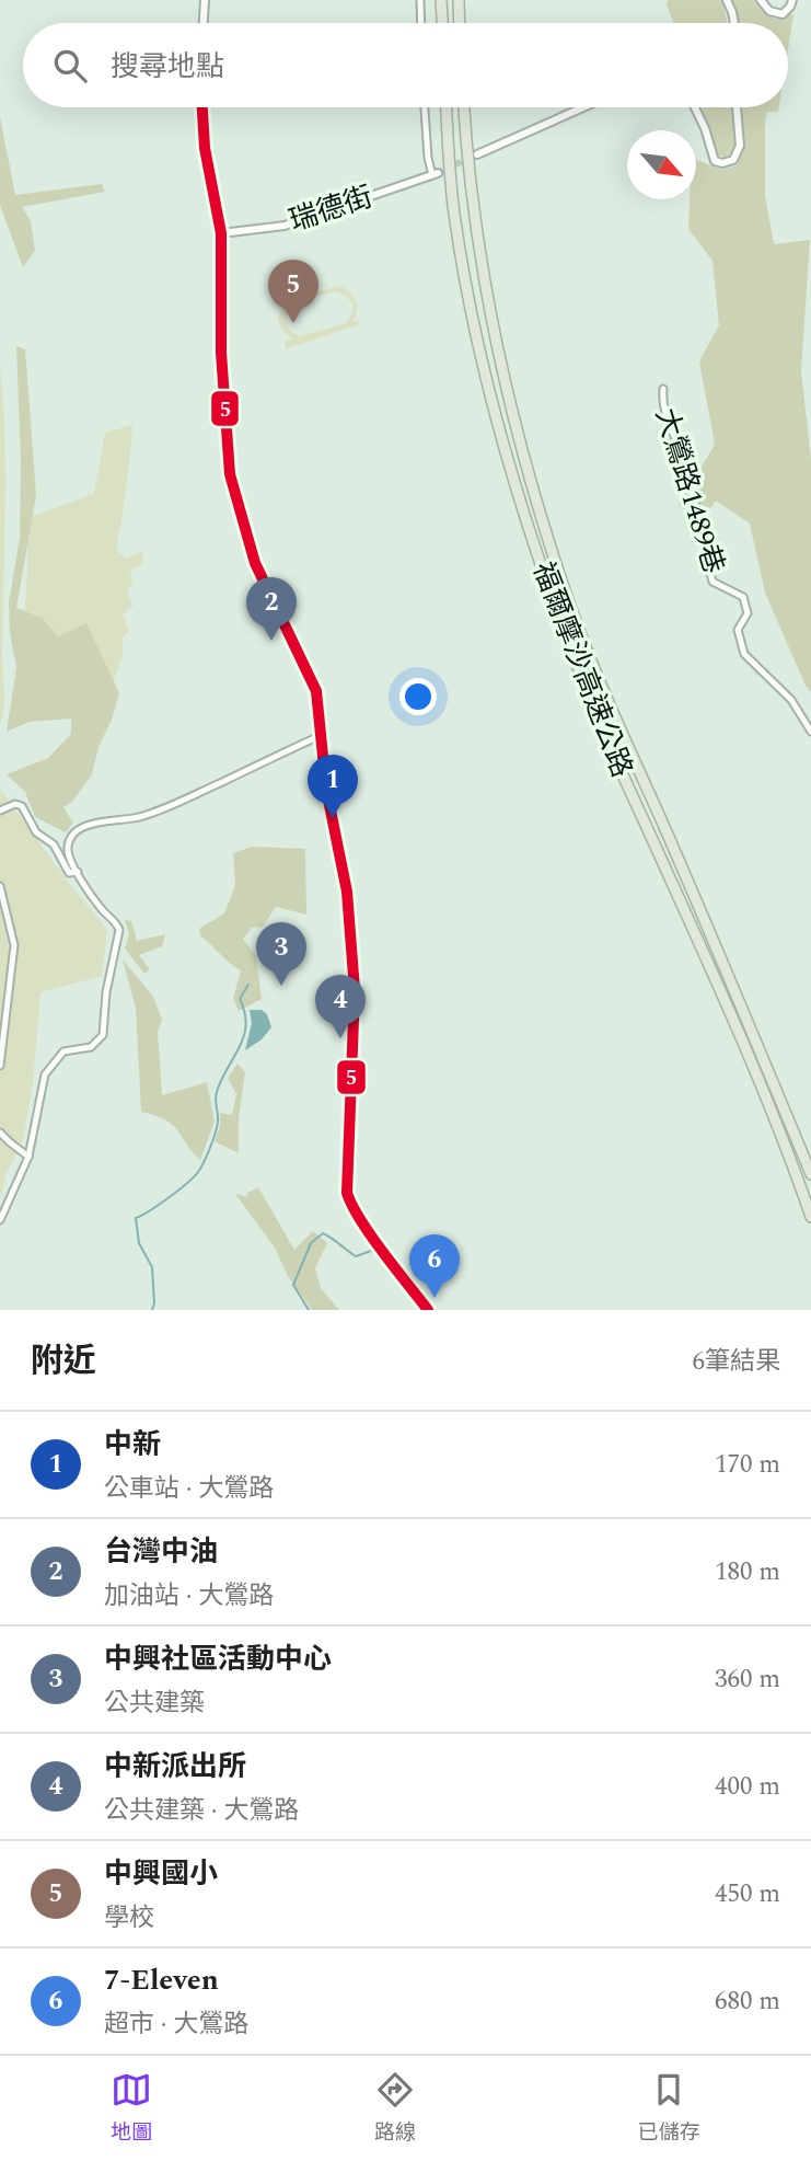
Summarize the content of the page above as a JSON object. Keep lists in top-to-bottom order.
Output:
{
  "streets": {
    "highway": ["福爾摩沙高速公路"],
    "street": ["瑞德街", "大鶯路1489巷"]
  },
  "lines": ["transit line 5"],
  "north": "bottom right",
  "page": {
    "search": "搜尋地點",
    "pins": [
      "5",
      "2",
      "1",
      "3",
      "4",
      "6"
    ],
    "heading": ["附近", "6筆結果"],
    "list": [
      {
        "mark": "1",
        "name": "中新",
        "note": "公車站 · 大鶯路",
        "value": "170 m"
      },
      {
        "mark": "2",
        "name": "台灣中油",
        "note": "加油站 · 大鶯路",
        "value": "180 m"
      },
      {
        "mark": "3",
        "name": "中興社區活動中心",
        "note": "公共建築",
        "value": "360 m"
      },
      {
        "mark": "4",
        "name": "中新派出所",
        "note": "公共建築 · 大鶯路",
        "value": "400 m"
      },
      {
        "mark": "5",
        "name": "中興國小",
        "note": "學校",
        "value": "450 m"
      },
      {
        "mark": "6",
        "name": "7-Eleven",
        "note": "超市 · 大鶯路",
        "value": "680 m"
      }
    ],
    "nav": ["地圖", "路線", "已儲存"]
  }
}
